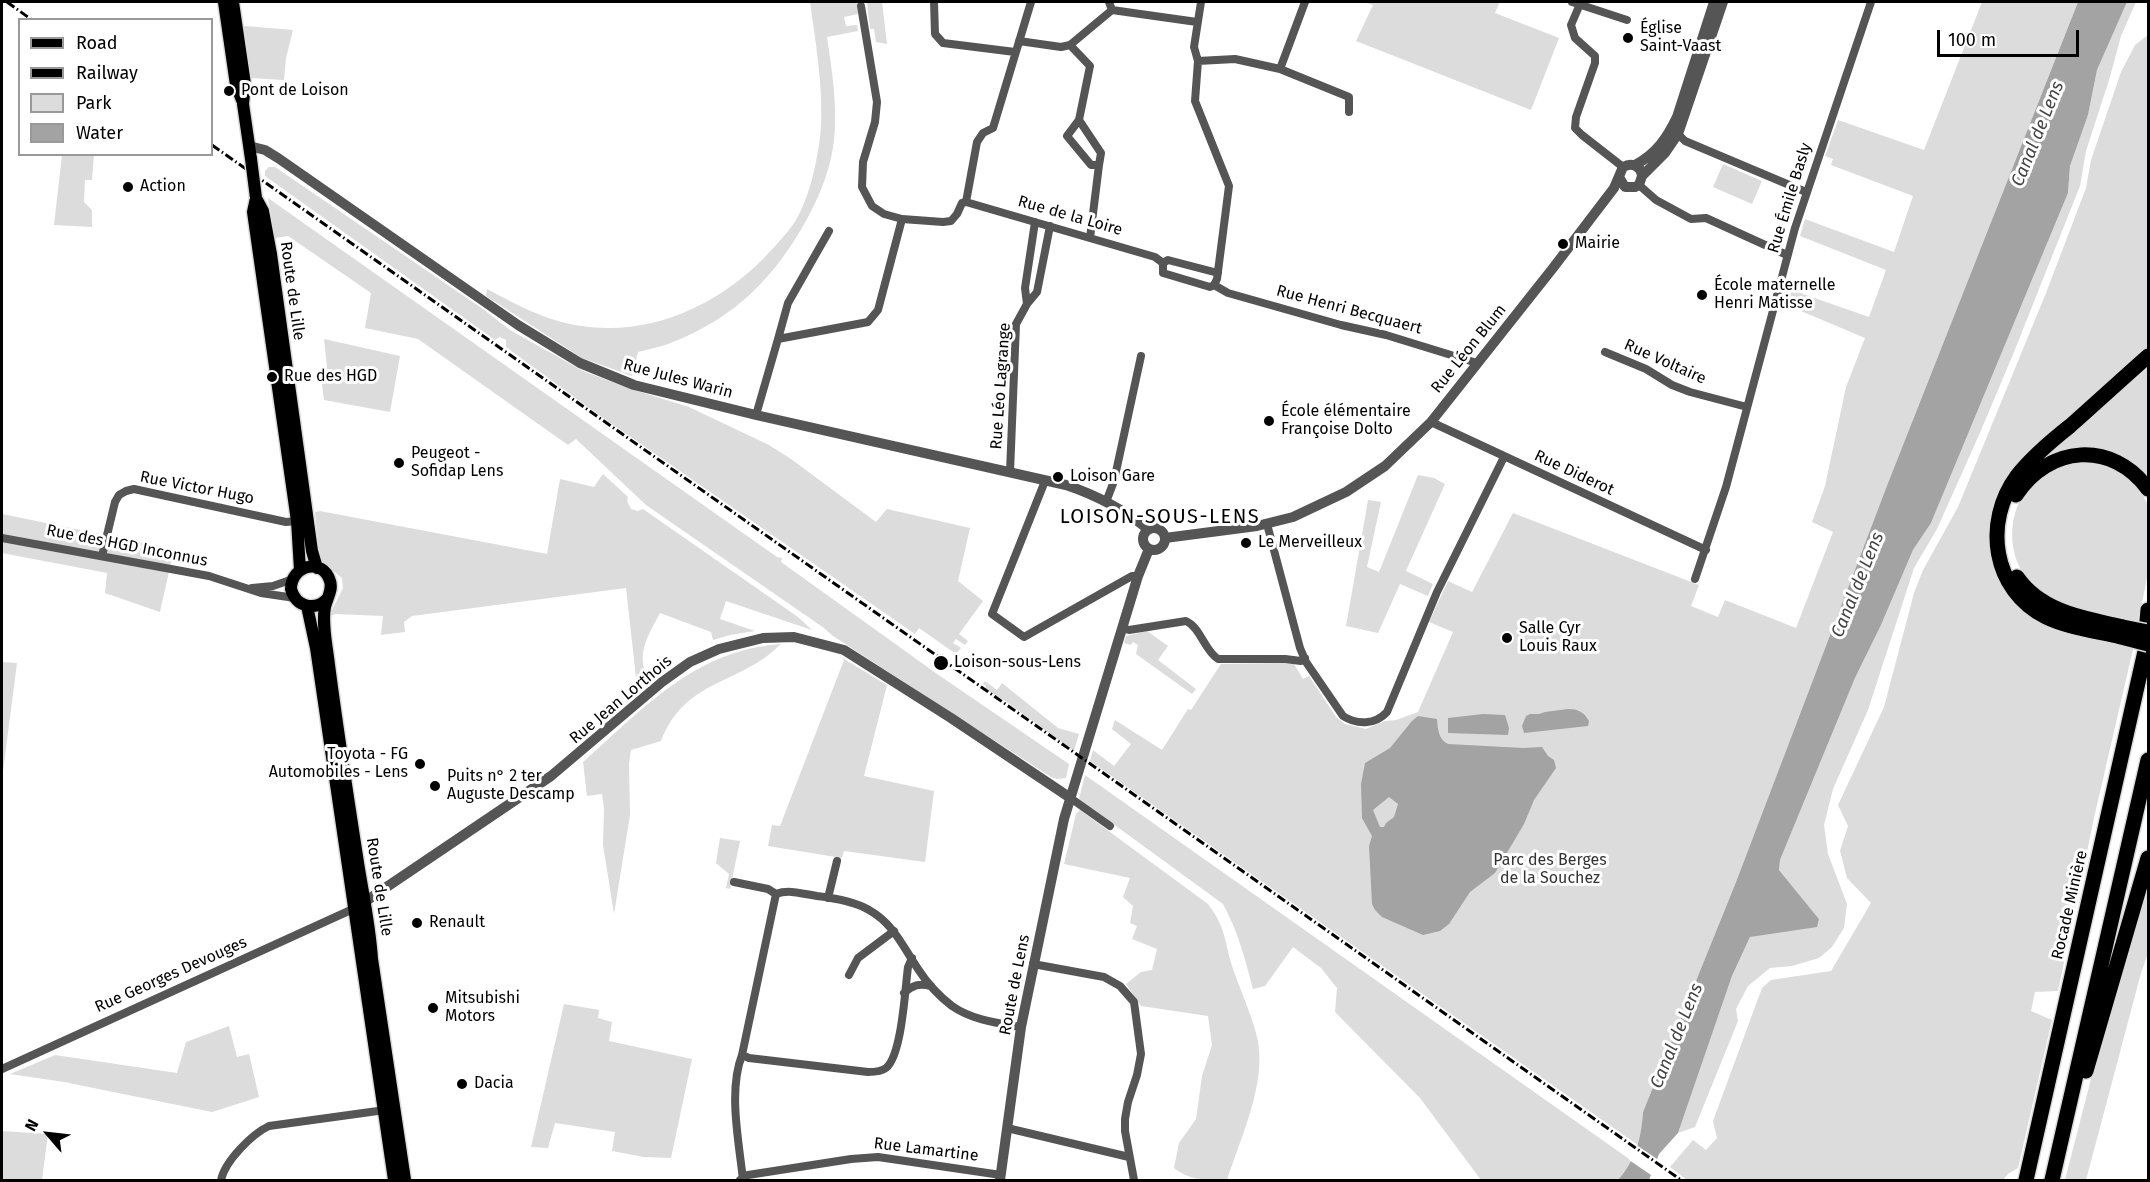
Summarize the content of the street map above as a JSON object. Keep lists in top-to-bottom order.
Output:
{
  "streets": {
    "highway": ["Rocade Minière"],
    "main road": ["Route de Lille"],
    "street": [
      "Rue Émile Basly",
      "Rue de la Loire",
      "Rue Henri Becquaert",
      "Rue Léon Blum",
      "Rue Voltaire",
      "Rue Jules Warin",
      "Rue Léo Lagrange",
      "Rue Diderot",
      "Rue Victor Hugo",
      "Rue des HGD Inconnus",
      "Rue Jean Lorthois",
      "Rue Georges Devouges",
      "Route de Lens",
      "Rue Lamartine"
    ]
  },
  "crossings": [
    ["Rue Émile Basly", "Rue Voltaire"],
    ["Rue Émile Basly", "Rue Diderot"],
    ["Rue de la Loire", "Rue Henri Becquaert"],
    ["Rue de la Loire", "Rue Léo Lagrange"],
    ["Route de Lille", "Rue Jules Warin"],
    ["Route de Lille", "Rue Victor Hugo"],
    ["Route de Lille", "Rue des HGD Inconnus"],
    ["Route de Lille", "Rue Jean Lorthois"],
    ["Route de Lille", "Rue Georges Devouges"],
    ["Rue Henri Becquaert", "Rue Léon Blum"],
    ["Rue Léon Blum", "Rue Jules Warin"],
    ["Rue Léon Blum", "Rue Diderot"],
    ["Rue Jules Warin", "Rue Léo Lagrange"],
    ["Rue Victor Hugo", "Rue des HGD Inconnus"],
    ["Rue Jean Lorthois", "Rue Georges Devouges"],
    ["Rue Jean Lorthois", "Route de Lens"],
    ["Route de Lens", "Rue Lamartine"]
  ],
  "districts": ["LOISON-SOUS-LENS"],
  "water": ["Canal de Lens"],
  "parks": ["Parc des Berges de la Souchez"],
  "places": [
    "Église Saint-Vaast",
    "Pont de Loison",
    "Action",
    "Mairie",
    "École maternelle Henri Matisse",
    "Rue des HGD",
    "École élémentaire Françoise Dolto",
    "Peugeot - Sofidap Lens",
    "Loison Gare",
    "Le Merveilleux",
    "Salle Cyr Louis Raux",
    "Loison-sous-Lens",
    "Toyota - FG Automobiles - Lens",
    "Puits n° 2 ter Auguste Descamp",
    "Renault",
    "Mitsubishi Motors",
    "Dacia"
  ],
  "legend": [
    "Road",
    "Railway",
    "Park",
    "Water"
  ],
  "scale_bar": "100 m",
  "north": "top left"
}
